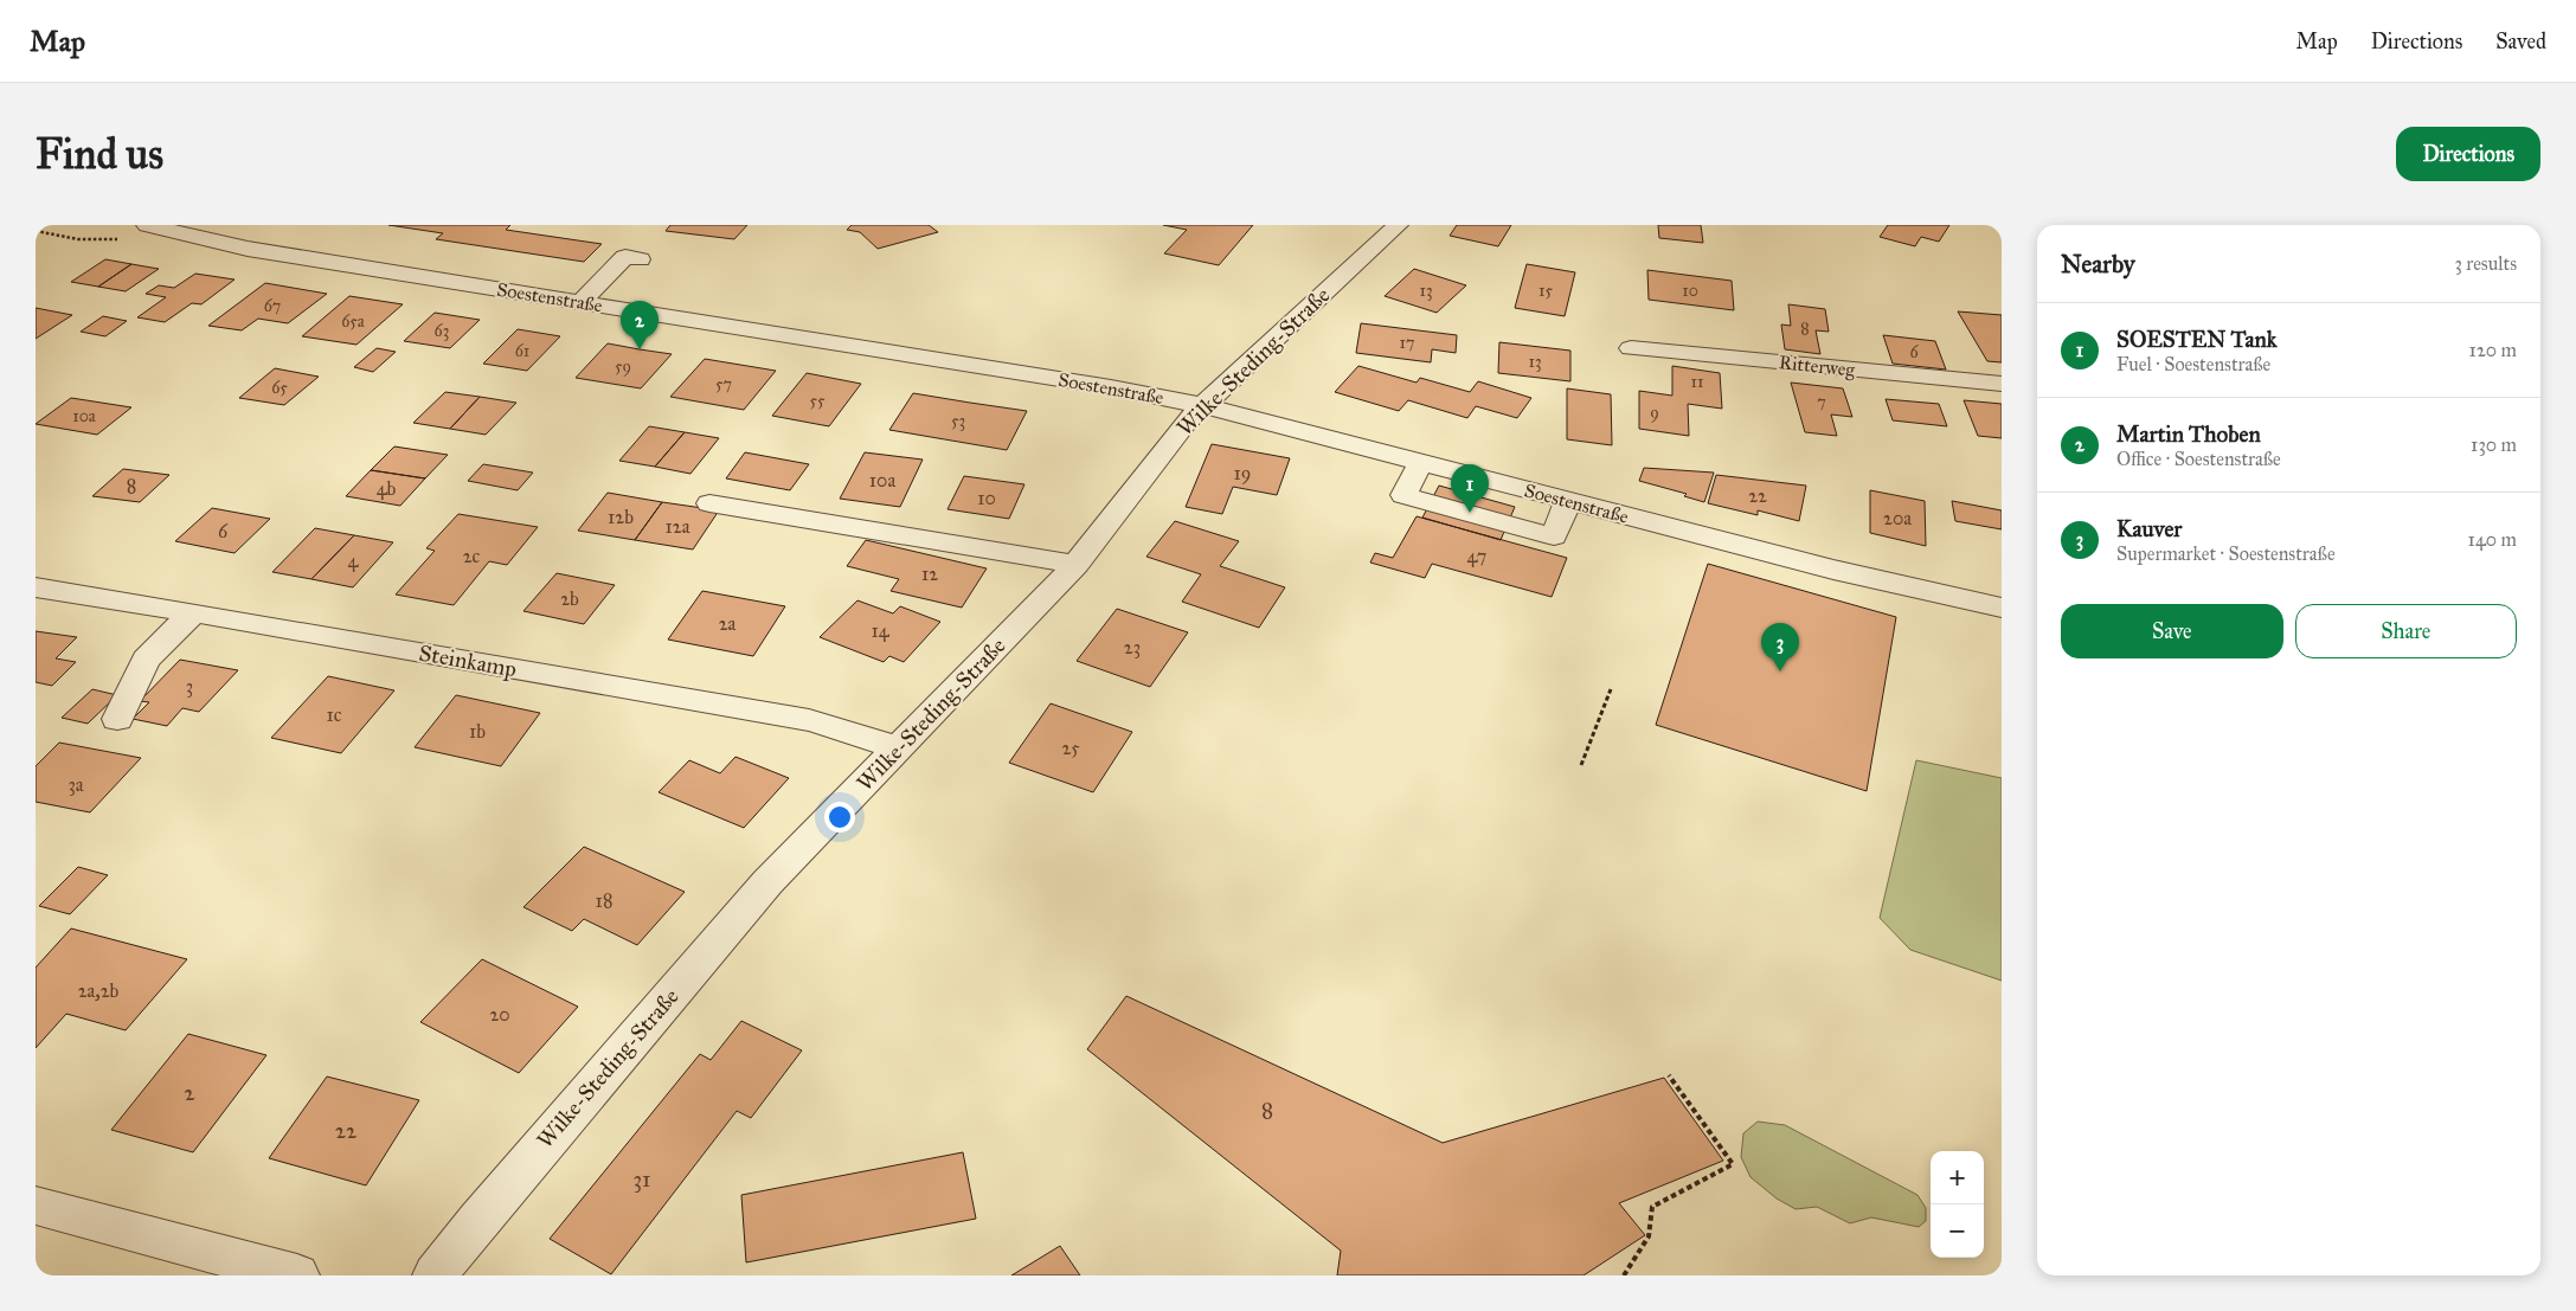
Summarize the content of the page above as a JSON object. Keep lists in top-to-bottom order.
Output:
{
  "streets": {
    "street": [
      "Soestenstraße",
      "Wilke-Steding-Straße",
      "Ritterweg",
      "Steinkamp"
    ]
  },
  "crossings": [
    ["Soestenstraße", "Wilke-Steding-Straße"],
    ["Wilke-Steding-Straße", "Steinkamp"]
  ],
  "house_numbers": [
    "13",
    "15",
    "10",
    "67",
    "65a",
    "8",
    "63",
    "17",
    "61",
    "6",
    "13",
    "59",
    "11",
    "57",
    "65",
    "55",
    "7",
    "9",
    "10a",
    "53",
    "19",
    "10a",
    "8",
    "4b",
    "22",
    "10",
    "12b",
    "20a",
    "12a",
    "6",
    "2c",
    "47",
    "4",
    "12",
    "2b",
    "2a",
    "14",
    "23",
    "3",
    "1c",
    "1b",
    "25",
    "3a",
    "18",
    "2a,2b",
    "20",
    "2",
    "8",
    "22",
    "31"
  ],
  "page": {
    "header": "Map",
    "nav": ["Map", "Directions", "Saved"],
    "buttons": [
      "Directions",
      ["Save", "Share"]
    ],
    "title": "Find us",
    "heading": ["Nearby", "3 results"],
    "pins": ["2", "1", "3"],
    "list": [
      {
        "mark": "1",
        "name": "SOESTEN Tank",
        "note": "Fuel · Soestenstraße",
        "value": "120 m"
      },
      {
        "mark": "2",
        "name": "Martin Thoben",
        "note": "Office · Soestenstraße",
        "value": "130 m"
      },
      {
        "mark": "3",
        "name": "Kauver",
        "note": "Supermarket · Soestenstraße",
        "value": "140 m"
      }
    ],
    "map_buttons": ["+", "−"]
  }
}
